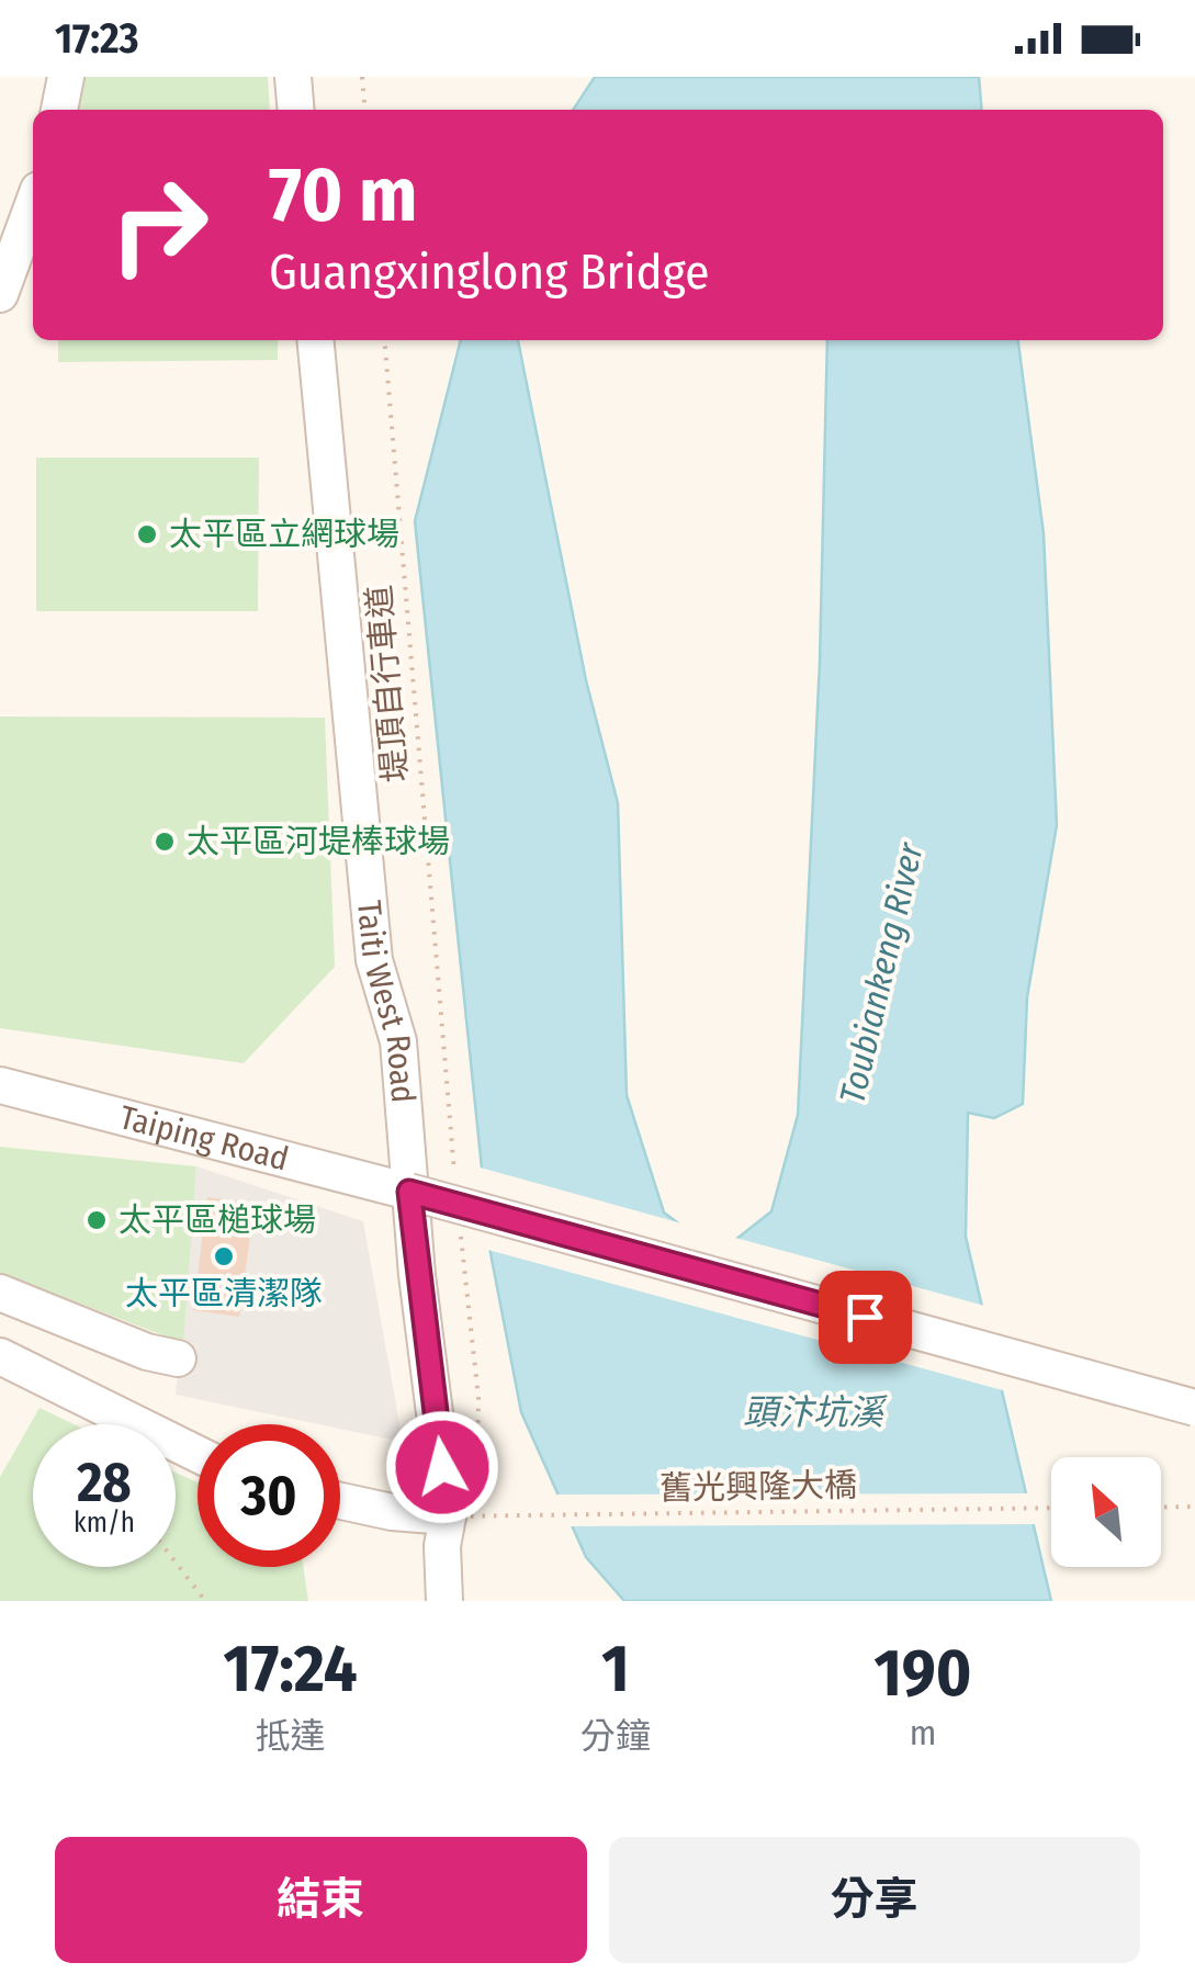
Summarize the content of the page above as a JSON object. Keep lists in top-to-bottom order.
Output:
{
  "streets": {
    "street": ["Taiti West Road", "Taiping Road"],
    "path": ["堤頂自行車道", "舊光興隆大橋"]
  },
  "crossings": [
    ["Taiti West Road", "Taiping Road"],
    ["Taiti West Road", "舊光興隆大橋"]
  ],
  "water": ["Toubiankeng River", "頭汴坑溪"],
  "places": [
    "太平區立網球場",
    "太平區河堤棒球場",
    "太平區槌球場",
    "太平區清潔隊"
  ],
  "north": "top left",
  "page": {
    "status": "17:23",
    "turn": ["70 m", "Guangxinglong Bridge"],
    "speed": "28 km/h",
    "limit": "30",
    "eta": [
      "17:24",
      "抵達",
      "1",
      "分鐘",
      "190",
      "m"
    ],
    "buttons": ["結束", "分享"]
  }
}
